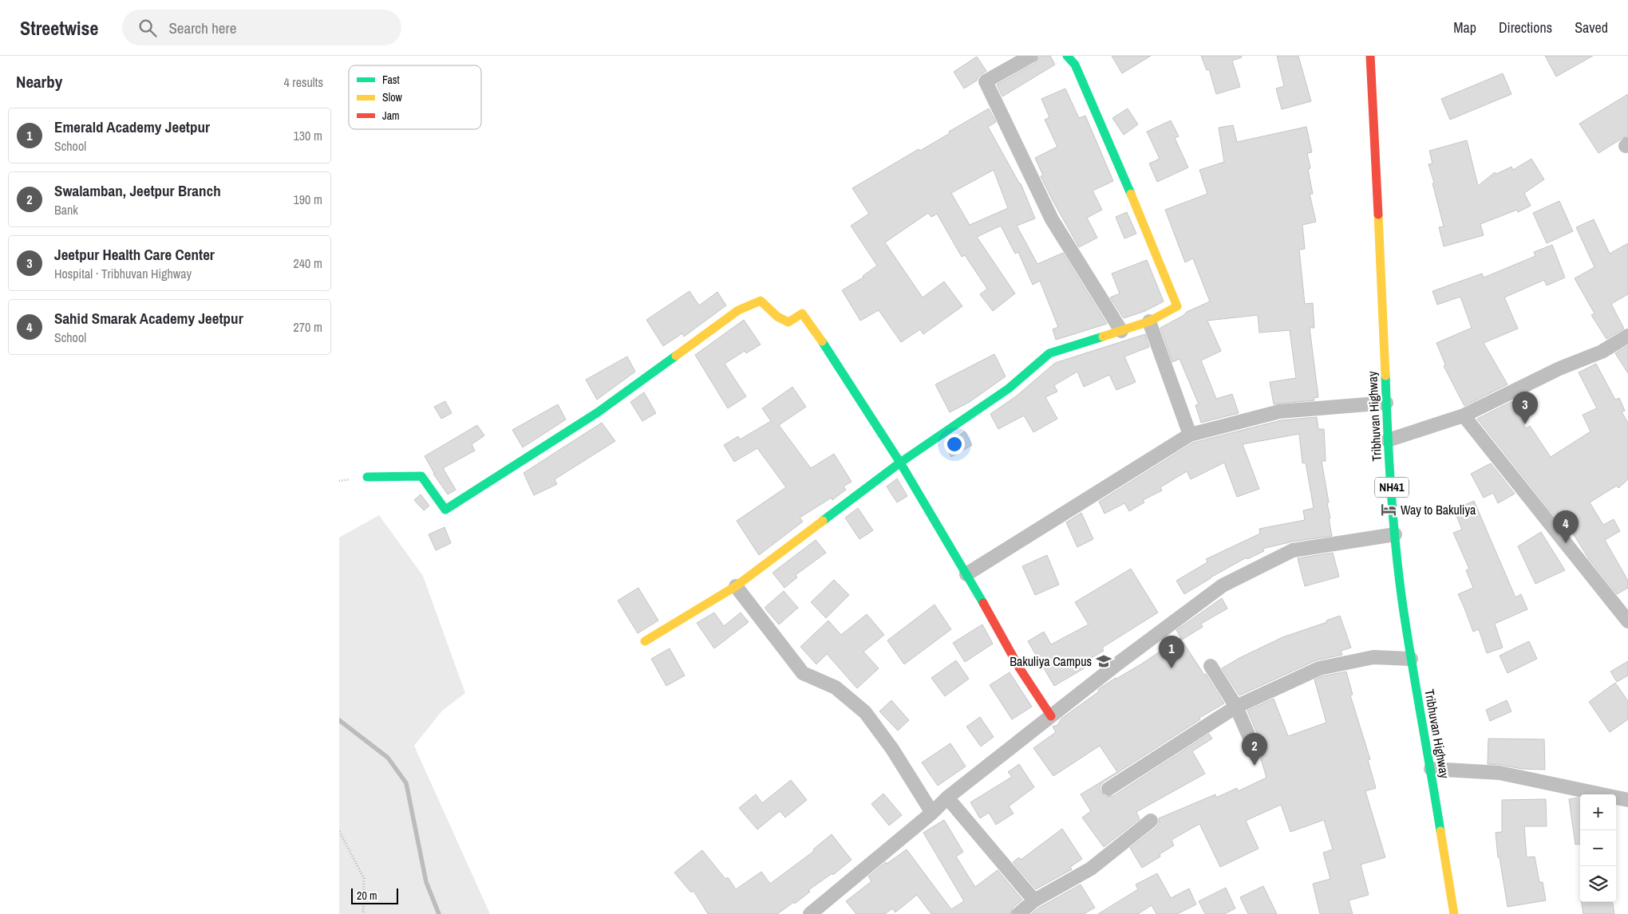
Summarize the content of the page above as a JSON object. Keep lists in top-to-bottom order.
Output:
{
  "streets": {
    "main road": ["Tribhuvan Highway", "NH41"]
  },
  "places": {
    "hotel": ["Way to Bakuliya"],
    "school or university": ["Bakuliya Campus"]
  },
  "legend": ["Fast", "Slow", "Jam"],
  "scale_bar": "20 m",
  "page": {
    "header": "Streetwise",
    "search": "Search here",
    "nav": ["Map", "Directions", "Saved"],
    "heading": ["Nearby", "4 results"],
    "list": [
      {
        "mark": "1",
        "name": "Emerald Academy Jeetpur",
        "note": "School",
        "value": "130 m"
      },
      {
        "mark": "2",
        "name": "Swalamban, Jeetpur Branch",
        "note": "Bank",
        "value": "190 m"
      },
      {
        "mark": "3",
        "name": "Jeetpur Health Care Center",
        "note": "Hospital · Tribhuvan Highway",
        "value": "240 m"
      },
      {
        "mark": "4",
        "name": "Sahid Smarak Academy Jeetpur",
        "note": "School",
        "value": "270 m"
      }
    ],
    "pins": [
      "3",
      "4",
      "1",
      "2"
    ],
    "map_buttons": ["+", "−"],
    "scale": "20 m"
  }
}
